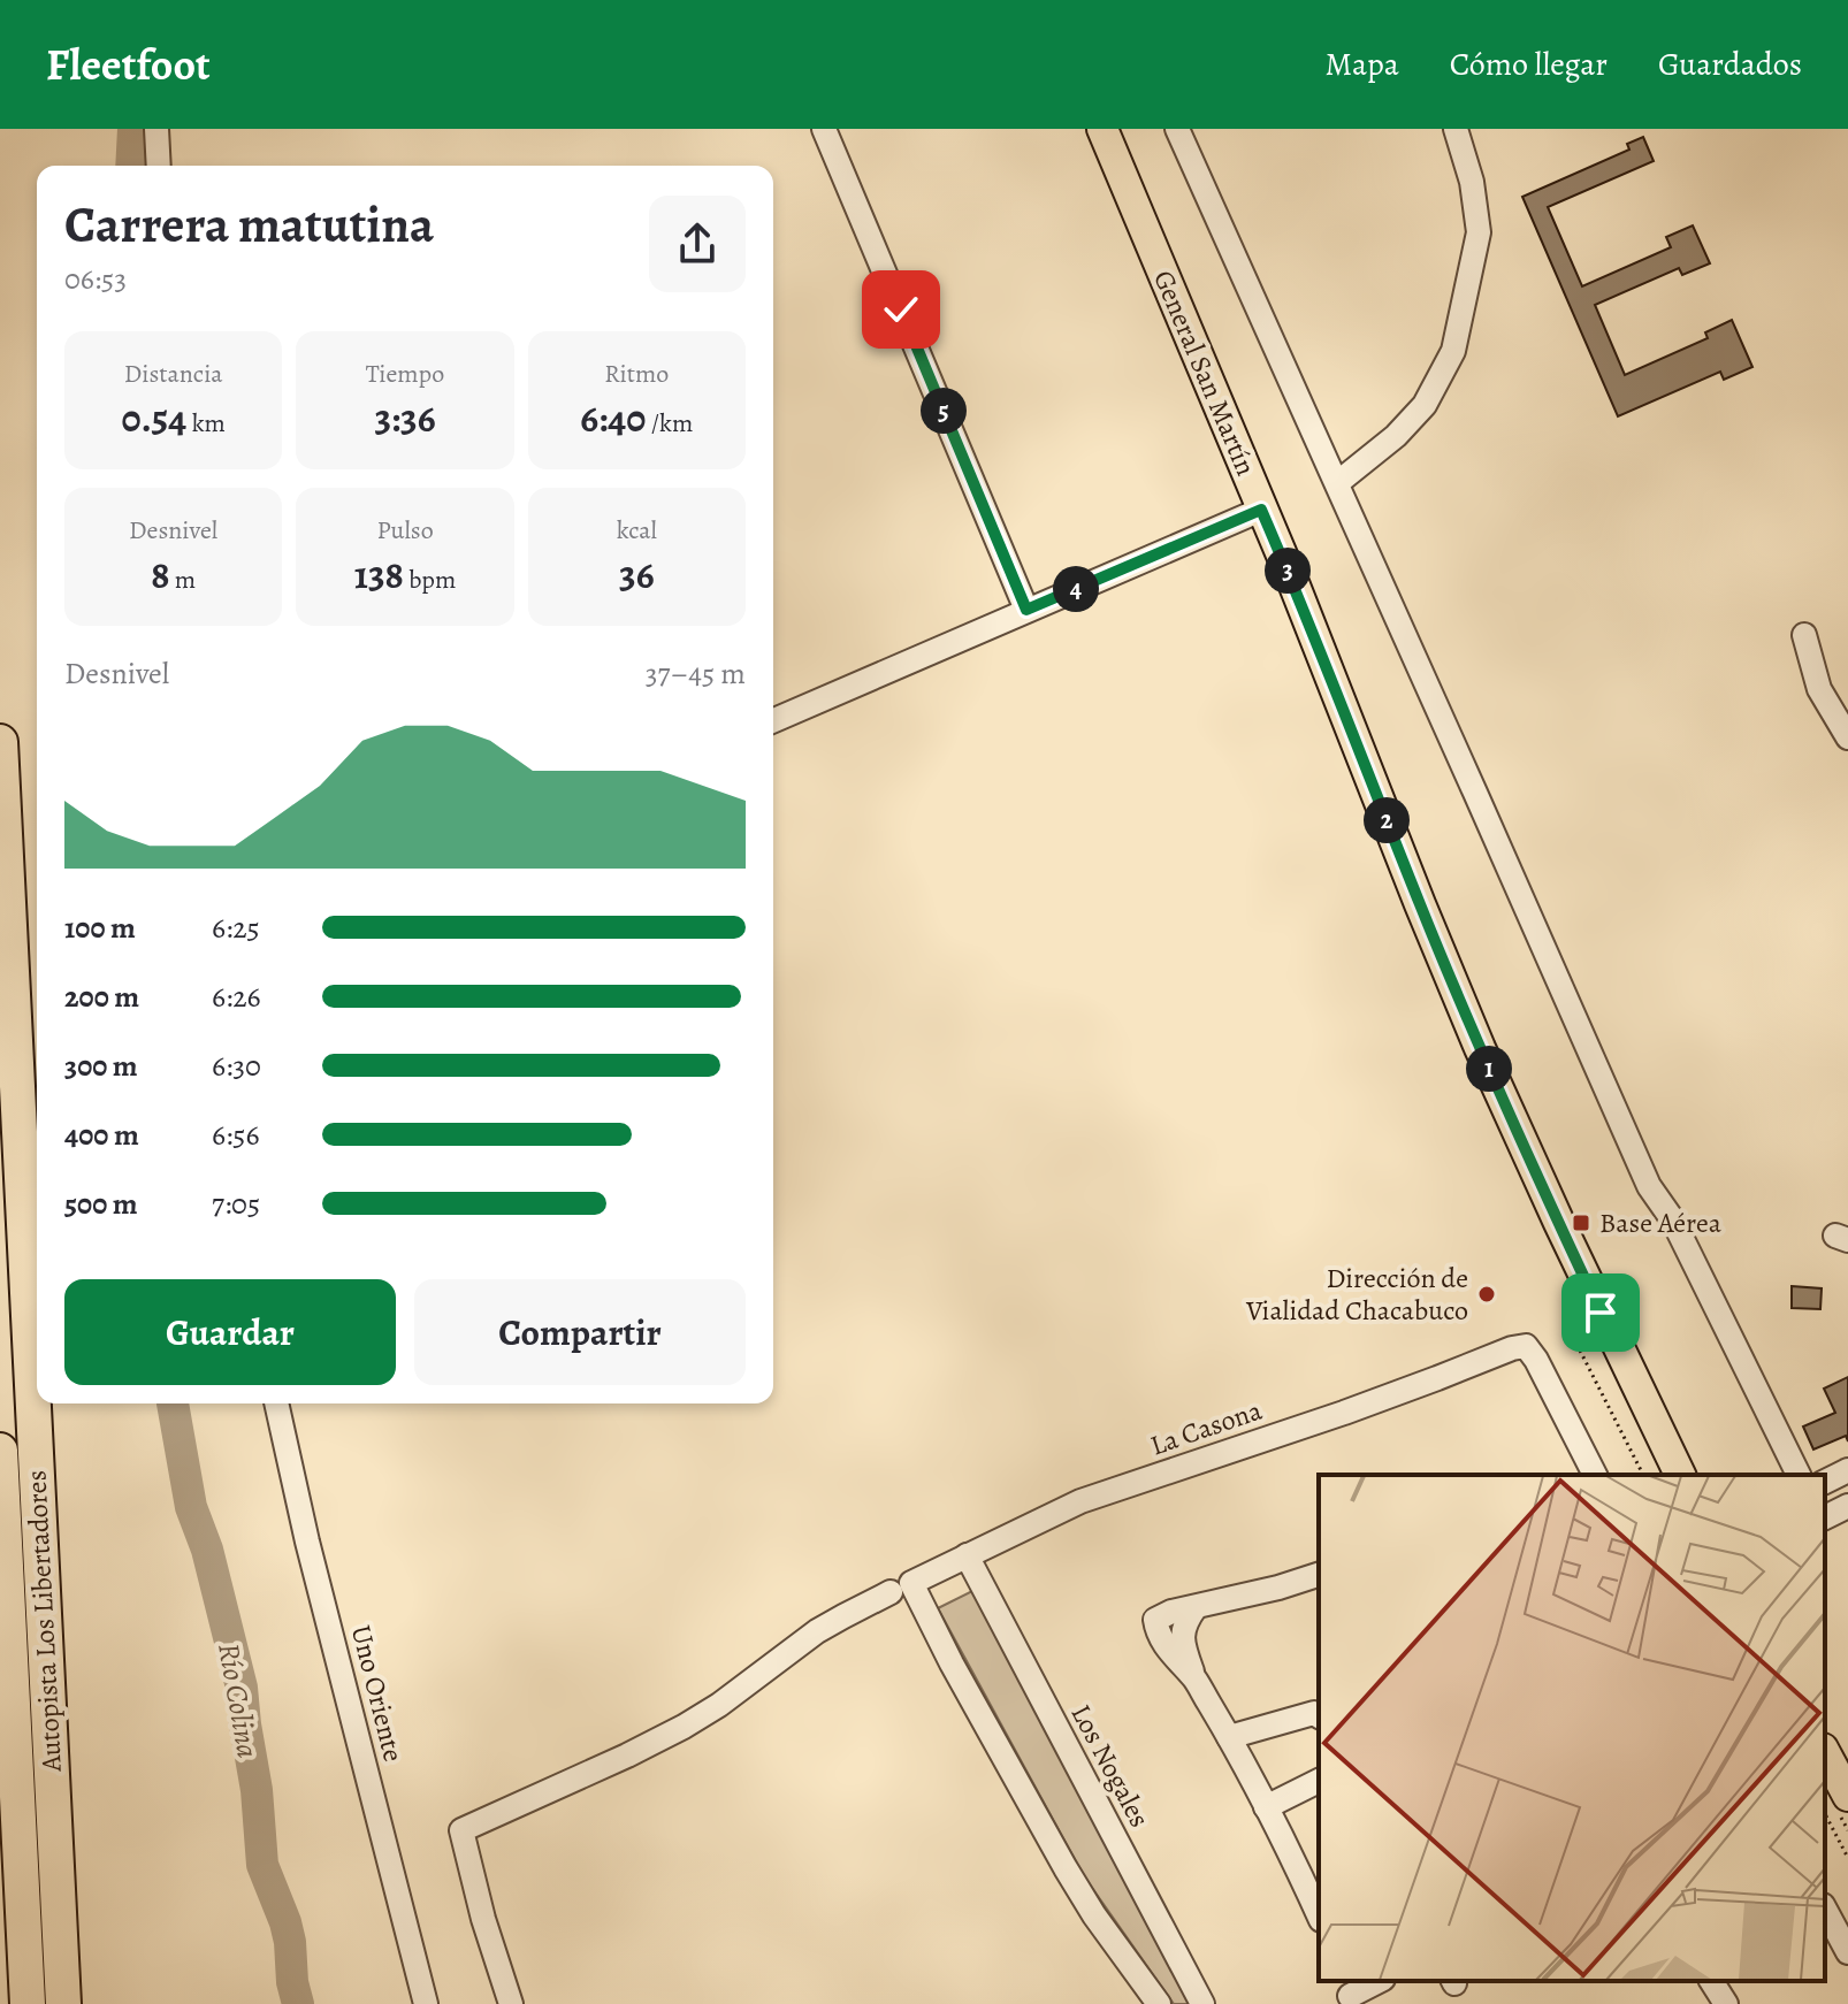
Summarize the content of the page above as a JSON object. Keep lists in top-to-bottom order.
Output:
{
  "streets": {
    "highway": ["Autopista Los Libertadores"],
    "main road": ["General San Martín"],
    "street": ["La Casona", "Uno Oriente", "Los Nogales"]
  },
  "crossings": [
    ["La Casona", "Los Nogales"]
  ],
  "water": ["Río Colina"],
  "places": {
    "transit": ["Base Aérea"],
    "other": ["Dirección de Vialidad Chacabuco"]
  },
  "page": {
    "header": "Fleetfoot",
    "nav": ["Mapa", "Cómo llegar", "Guardados"],
    "heading": ["Carrera matutina", "06:53"],
    "stats": [
      ["Distancia", "0.54 km"],
      ["Tiempo", "3:36"],
      ["Ritmo", "6:40 /km"],
      ["Desnivel", "8 m"],
      ["Pulso", "138 bpm"],
      ["kcal", "36"]
    ],
    "pins": [
      "5",
      "3",
      "4",
      "2",
      "1"
    ],
    "chart": ["Desnivel", "37–45 m"],
    "list": [
      {
        "name": "100 m",
        "note": "6:25"
      },
      {
        "name": "200 m",
        "note": "6:26"
      },
      {
        "name": "300 m",
        "note": "6:30"
      },
      {
        "name": "400 m",
        "note": "6:56"
      },
      {
        "name": "500 m",
        "note": "7:05"
      }
    ],
    "buttons": ["Guardar", "Compartir"]
  }
}
